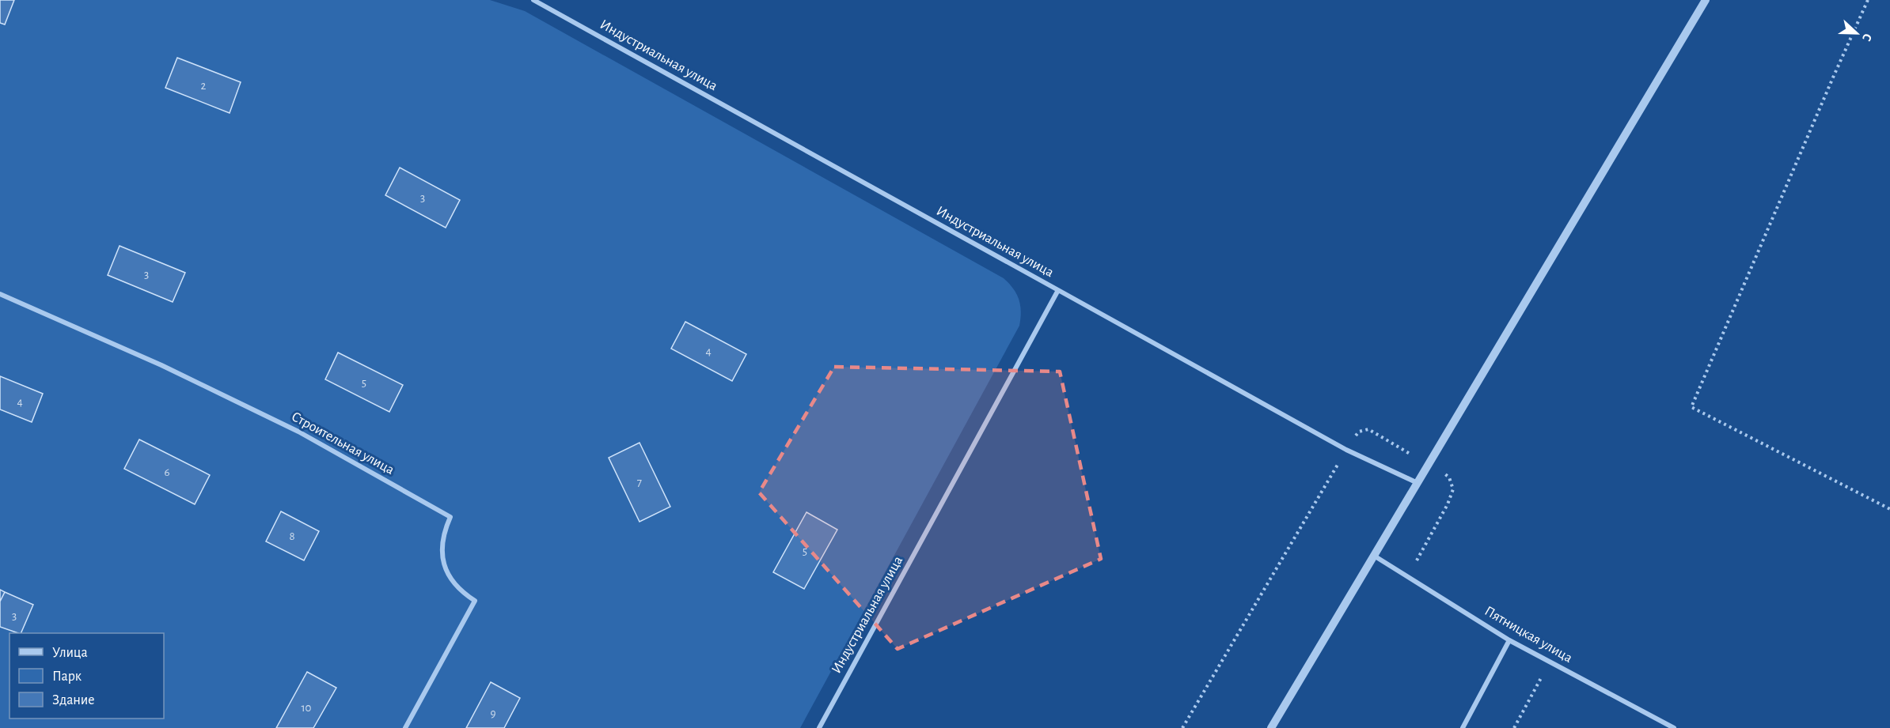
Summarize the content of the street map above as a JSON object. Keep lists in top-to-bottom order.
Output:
{
  "streets": {
    "street": ["Индустриальная улица", "Строительная улица", "Пятницкая улица"]
  },
  "house_numbers": [
    "2",
    "3",
    "3",
    "4",
    "5",
    "4",
    "6",
    "7",
    "8",
    "5",
    "3",
    "10",
    "9"
  ],
  "legend": ["Улица", "Парк", "Здание"],
  "north": "right"
}
